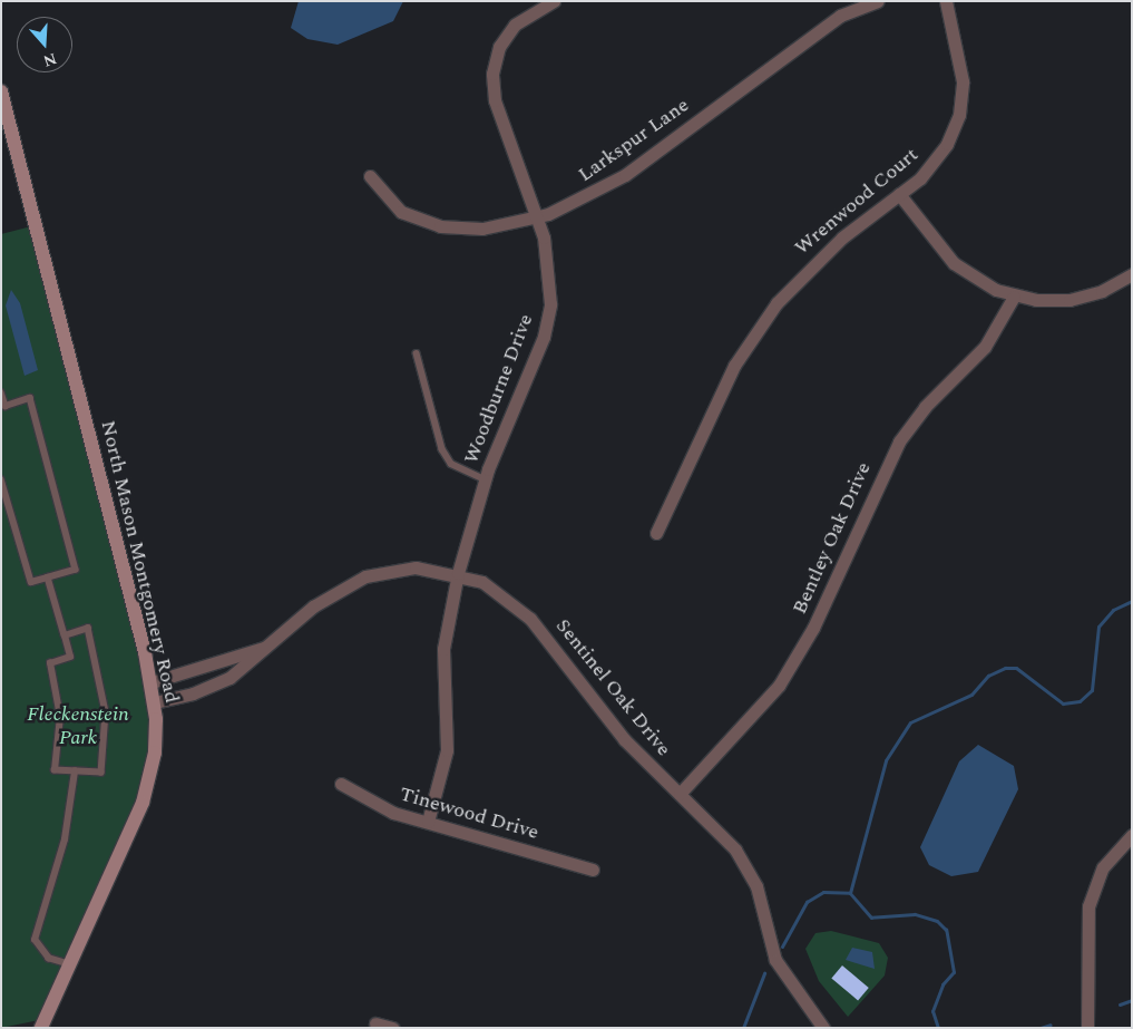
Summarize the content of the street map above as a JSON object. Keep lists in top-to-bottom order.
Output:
{
  "streets": {
    "street": [
      "Larkspur Lane",
      "Wrenwood Court",
      "Woodburne Drive",
      "Bentley Oak Drive",
      "North Mason Montgomery Road",
      "Sentinel Oak Drive",
      "Tinewood Drive"
    ]
  },
  "crossings": [
    ["Larkspur Lane", "Woodburne Drive"],
    ["Woodburne Drive", "Sentinel Oak Drive"],
    ["Woodburne Drive", "Tinewood Drive"],
    ["Bentley Oak Drive", "Sentinel Oak Drive"],
    ["North Mason Montgomery Road", "Sentinel Oak Drive"]
  ],
  "parks": ["Fleckenstein Park"],
  "north": "bottom"
}
